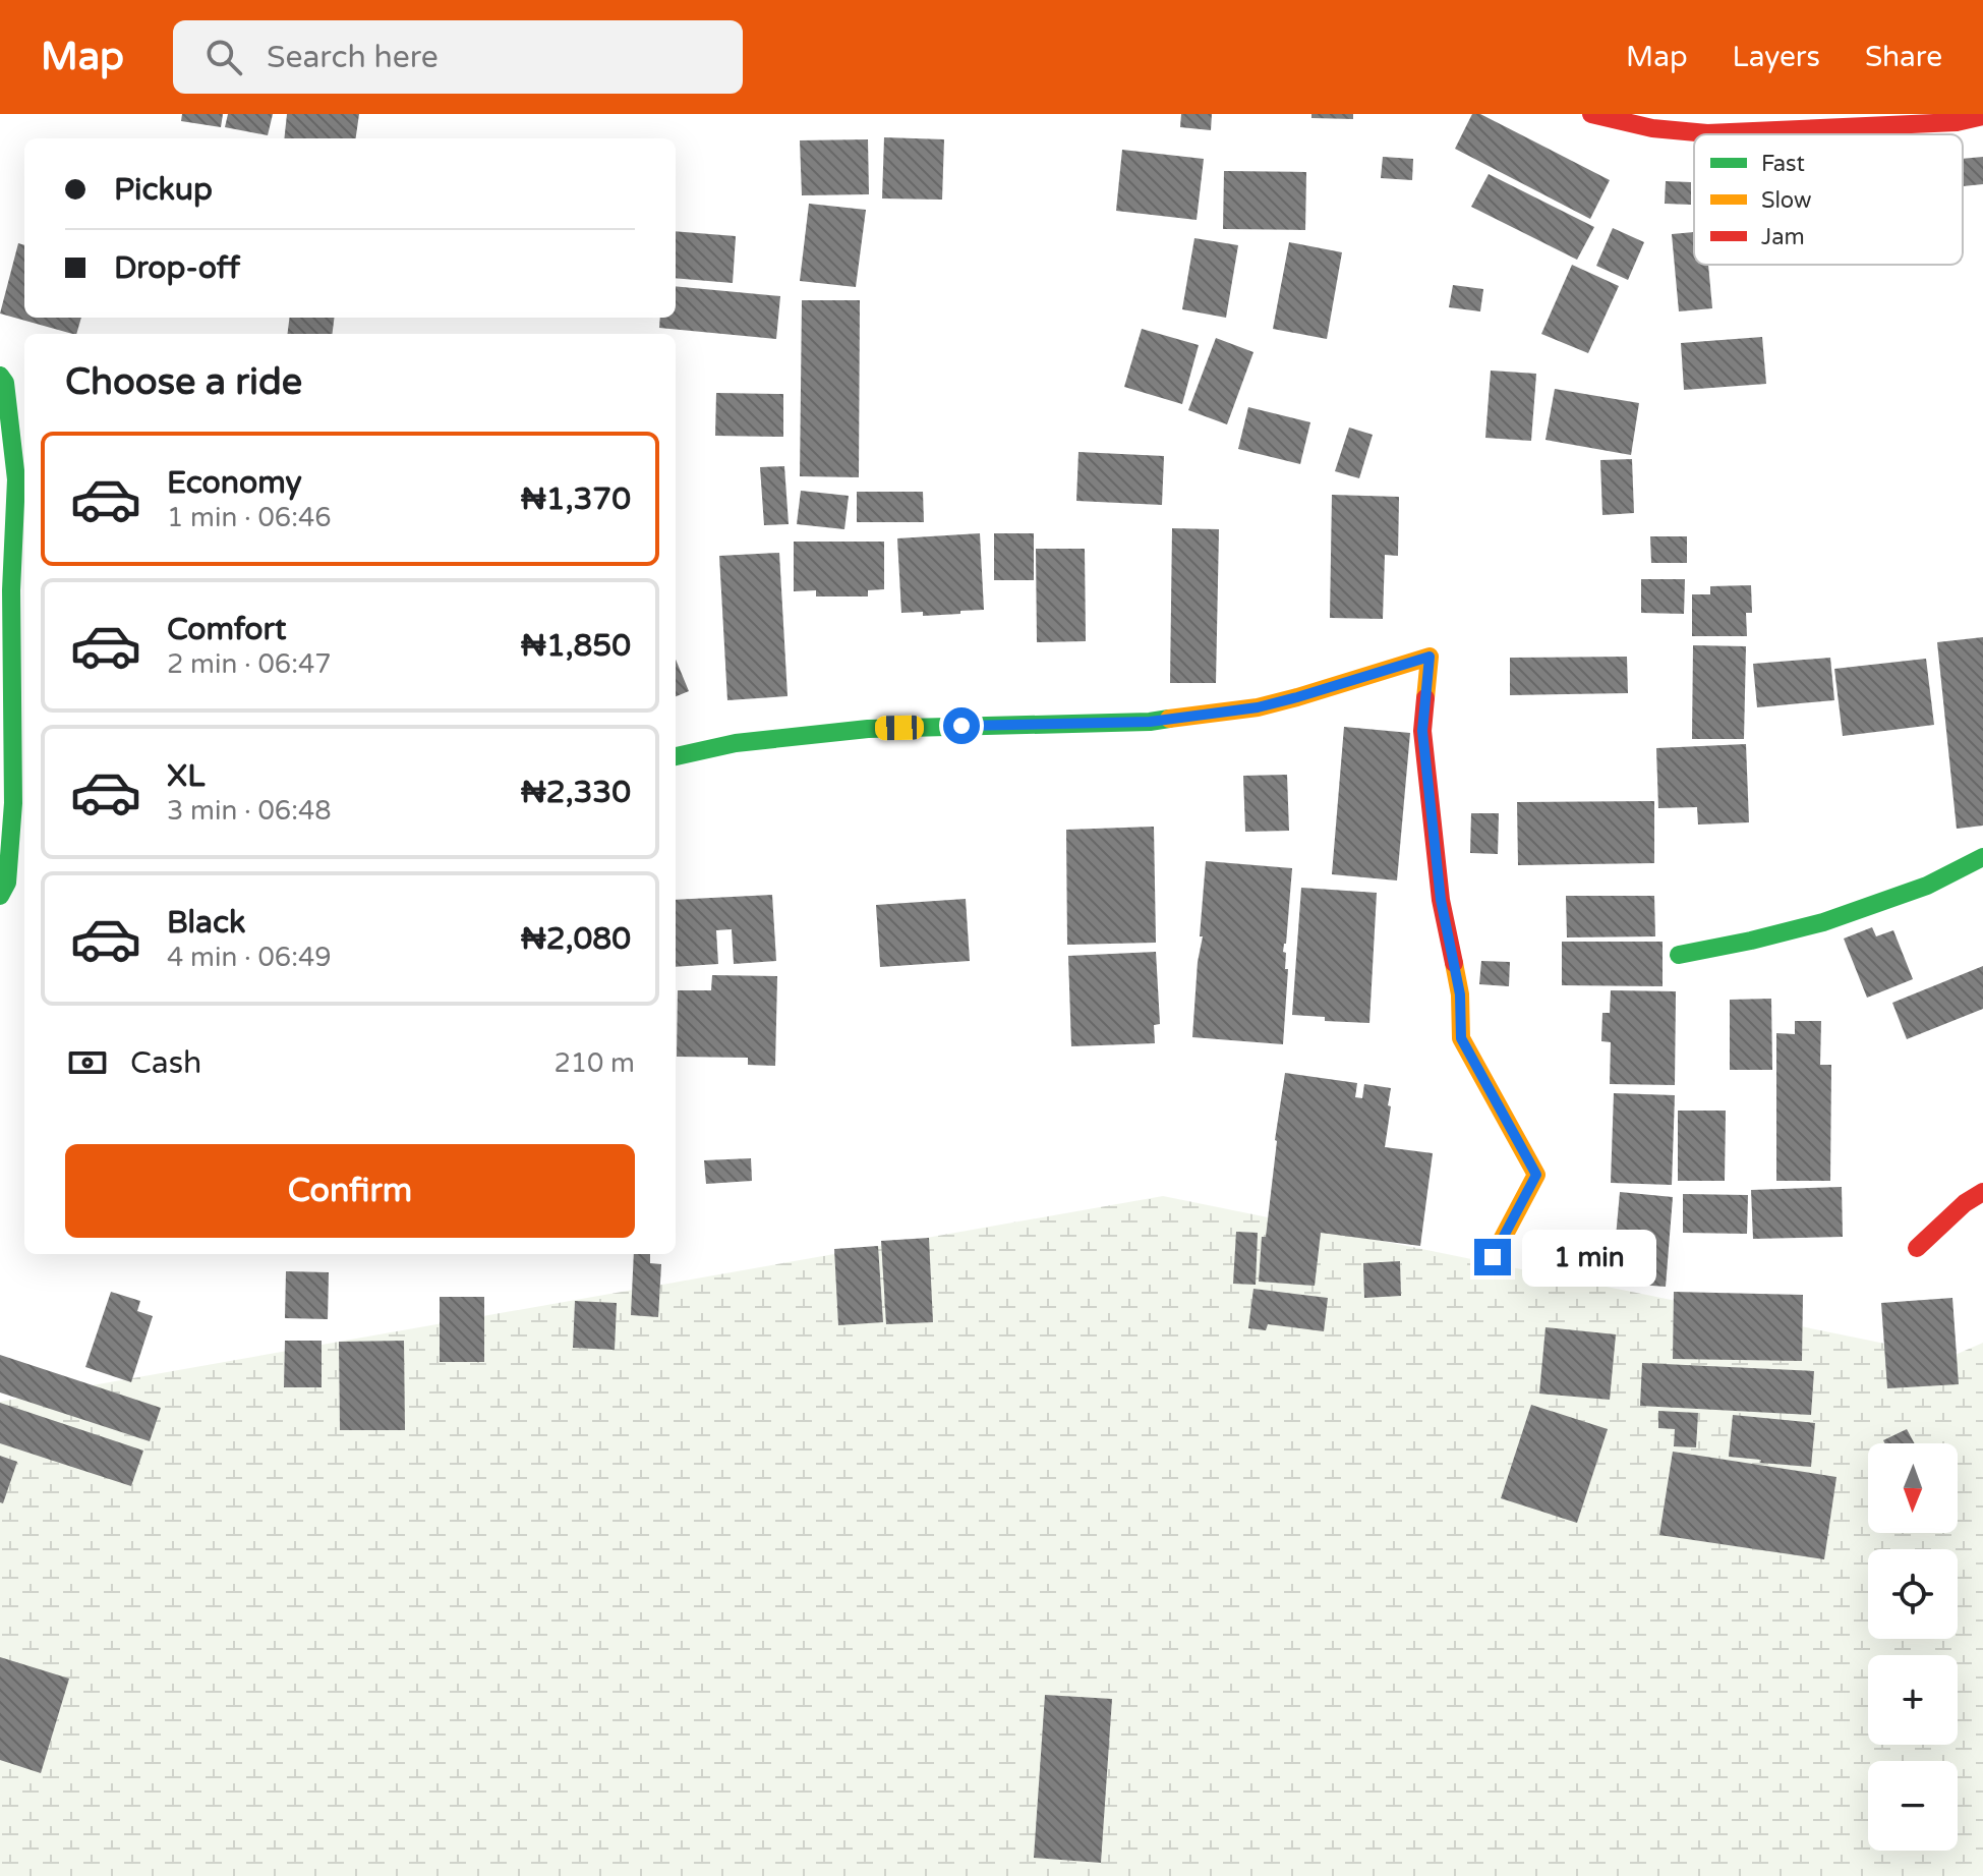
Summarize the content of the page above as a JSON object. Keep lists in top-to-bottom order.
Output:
{
  "legend": ["Fast", "Slow", "Jam"],
  "north": "bottom",
  "page": {
    "header": "Map",
    "search": "Search here",
    "nav": ["Map", "Layers", "Share"],
    "banner": ["Pickup", "Drop-off"],
    "heading": "Choose a ride",
    "list": [
      {
        "name": "Economy",
        "note": "1 min · 06:46",
        "value": "₦1,370"
      },
      {
        "name": "Comfort",
        "note": "2 min · 06:47",
        "value": "₦1,850"
      },
      {
        "name": "XL",
        "note": "3 min · 06:48",
        "value": "₦2,330"
      },
      {
        "name": "Black",
        "note": "4 min · 06:49",
        "value": "₦2,080"
      }
    ],
    "pay": ["Cash", "210 m"],
    "buttons": "Confirm",
    "bubble": "1 min",
    "map_buttons": ["+", "−"]
  }
}
